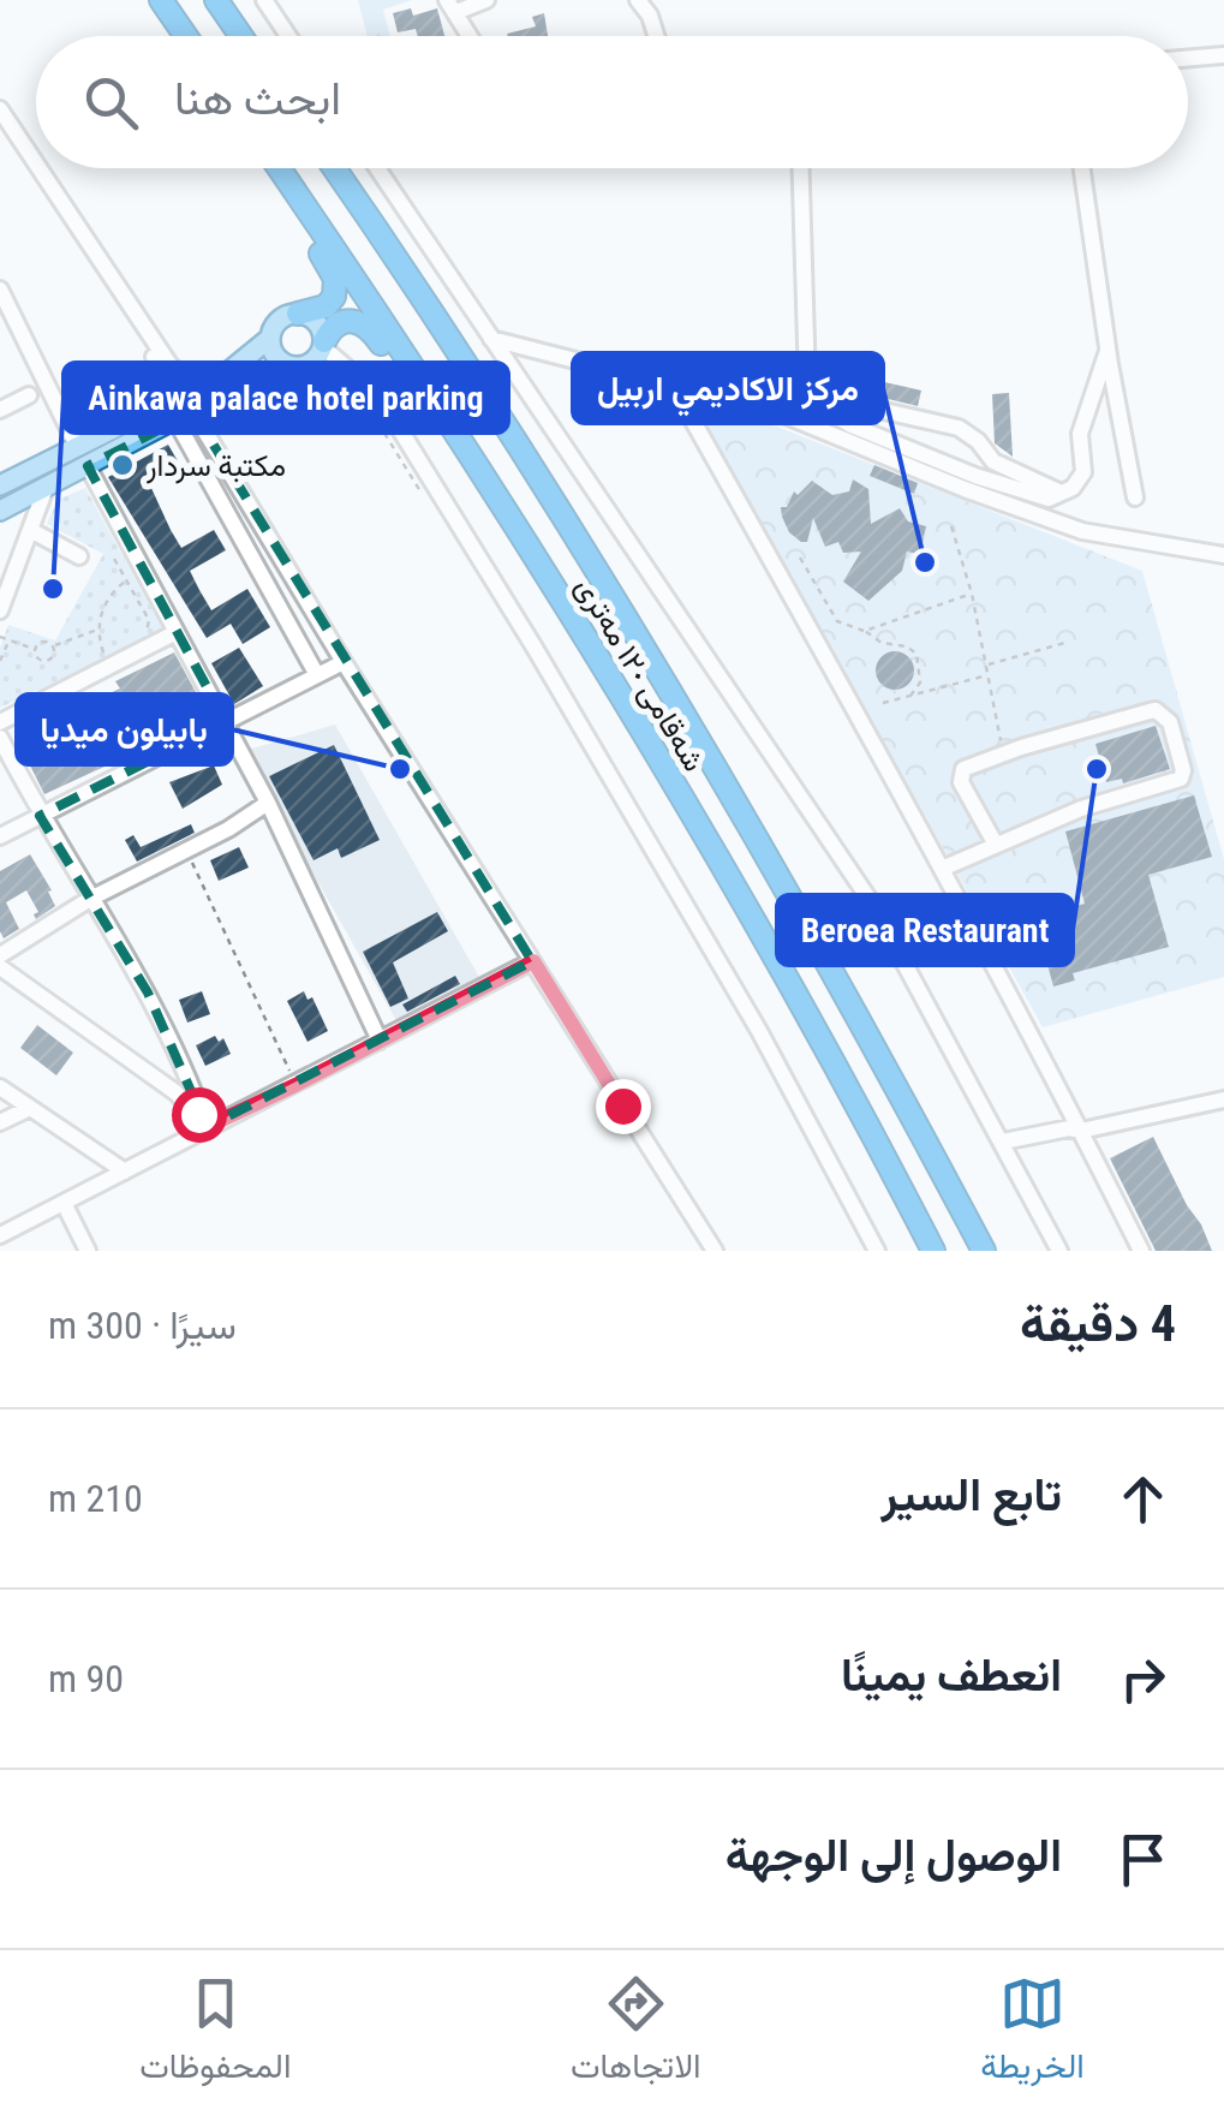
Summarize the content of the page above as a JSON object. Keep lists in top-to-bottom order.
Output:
{
  "streets": {
    "highway": ["شەقامی ١٢٠ مەتری"]
  },
  "places": [
    "مكتبة سردار",
    "مركز الاكاديمي اربيل",
    "Ainkawa palace hotel parking",
    "بابيلون ميديا",
    "Beroea Restaurant"
  ],
  "page": {
    "search": "ابحث هنا",
    "heading": ["4 دقيقة", "سيرًا · 300 m"],
    "list": [
      ["تابع السير", "210 m"],
      ["انعطف يمينًا", "90 m"],
      "الوصول إلى الوجهة"
    ],
    "nav": ["الخريطة", "الاتجاهات", "المحفوظات"]
  }
}
